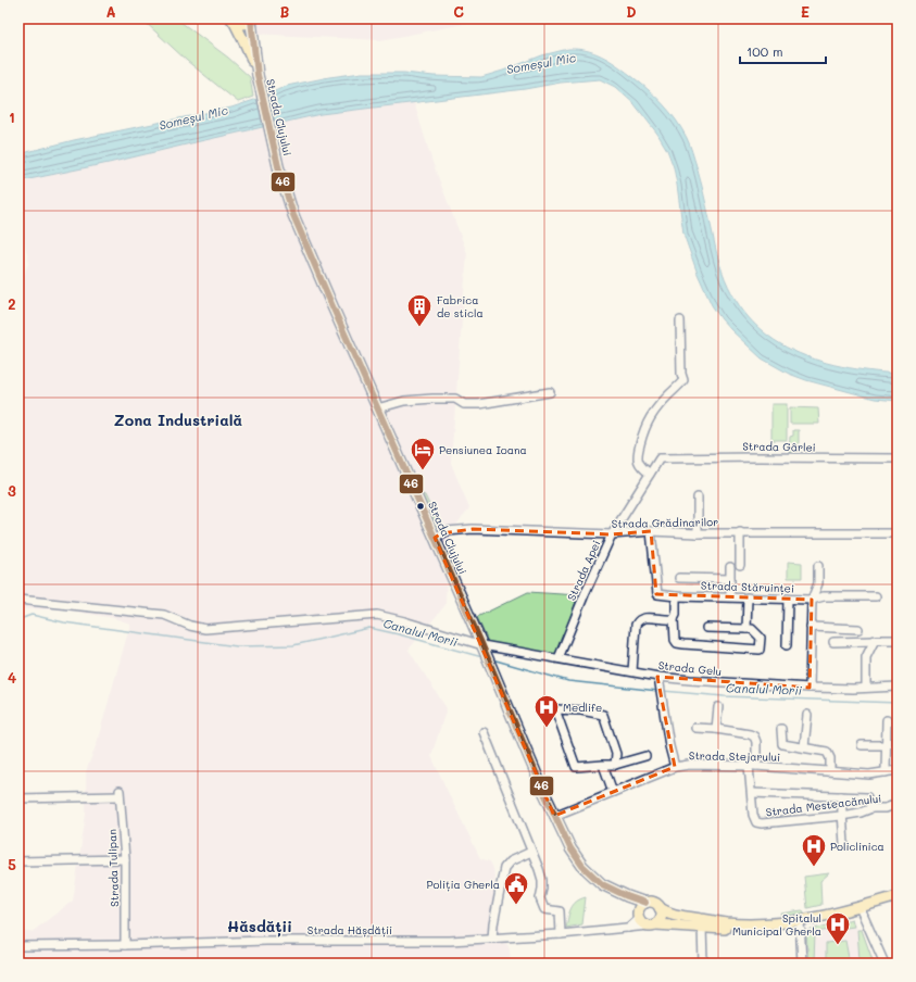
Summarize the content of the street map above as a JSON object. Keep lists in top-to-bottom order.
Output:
{
  "streets": {
    "main road": ["Strada Clujului"],
    "street": [
      "Strada Gârlei",
      "Strada Grădinarilor",
      "Strada Apei",
      "Strada Stăruinței",
      "Strada Gelu",
      "Strada Stejarului",
      "Strada Mesteacănului",
      "Strada Tulipan",
      "Strada Hășdății"
    ]
  },
  "crossings": [
    ["Strada Clujului", "Strada Grădinarilor"],
    ["Strada Clujului", "Strada Gelu"],
    ["Strada Clujului", "Strada Stejarului"],
    ["Strada Clujului", "Strada Hășdății"],
    ["Strada Gârlei", "Strada Apei"],
    ["Strada Grădinarilor", "Strada Apei"],
    ["Strada Grădinarilor", "Strada Stăruinței"],
    ["Strada Apei", "Strada Gelu"],
    ["Strada Stejarului", "Strada Mesteacănului"],
    ["Strada Tulipan", "Strada Hășdății"]
  ],
  "districts": ["Zona Industrială", "Hăsdății"],
  "water": ["Someșul Mic", "Canalul Morii"],
  "places": {
    "building": ["Fabrica de sticla"],
    "hotel": ["Pensiunea Ioana"],
    "hospital": ["Medlife", "Policlinica", "Spitalul Municipal Gherla"],
    "public building": ["Poliția Gherla"]
  },
  "lines": ["transit line 46"],
  "scale_bar": "100 m",
  "grid": {
    "columns": [
      "A",
      "B",
      "C",
      "D",
      "E"
    ],
    "rows": [
      "1",
      "2",
      "3",
      "4",
      "5"
    ]
  }
}
